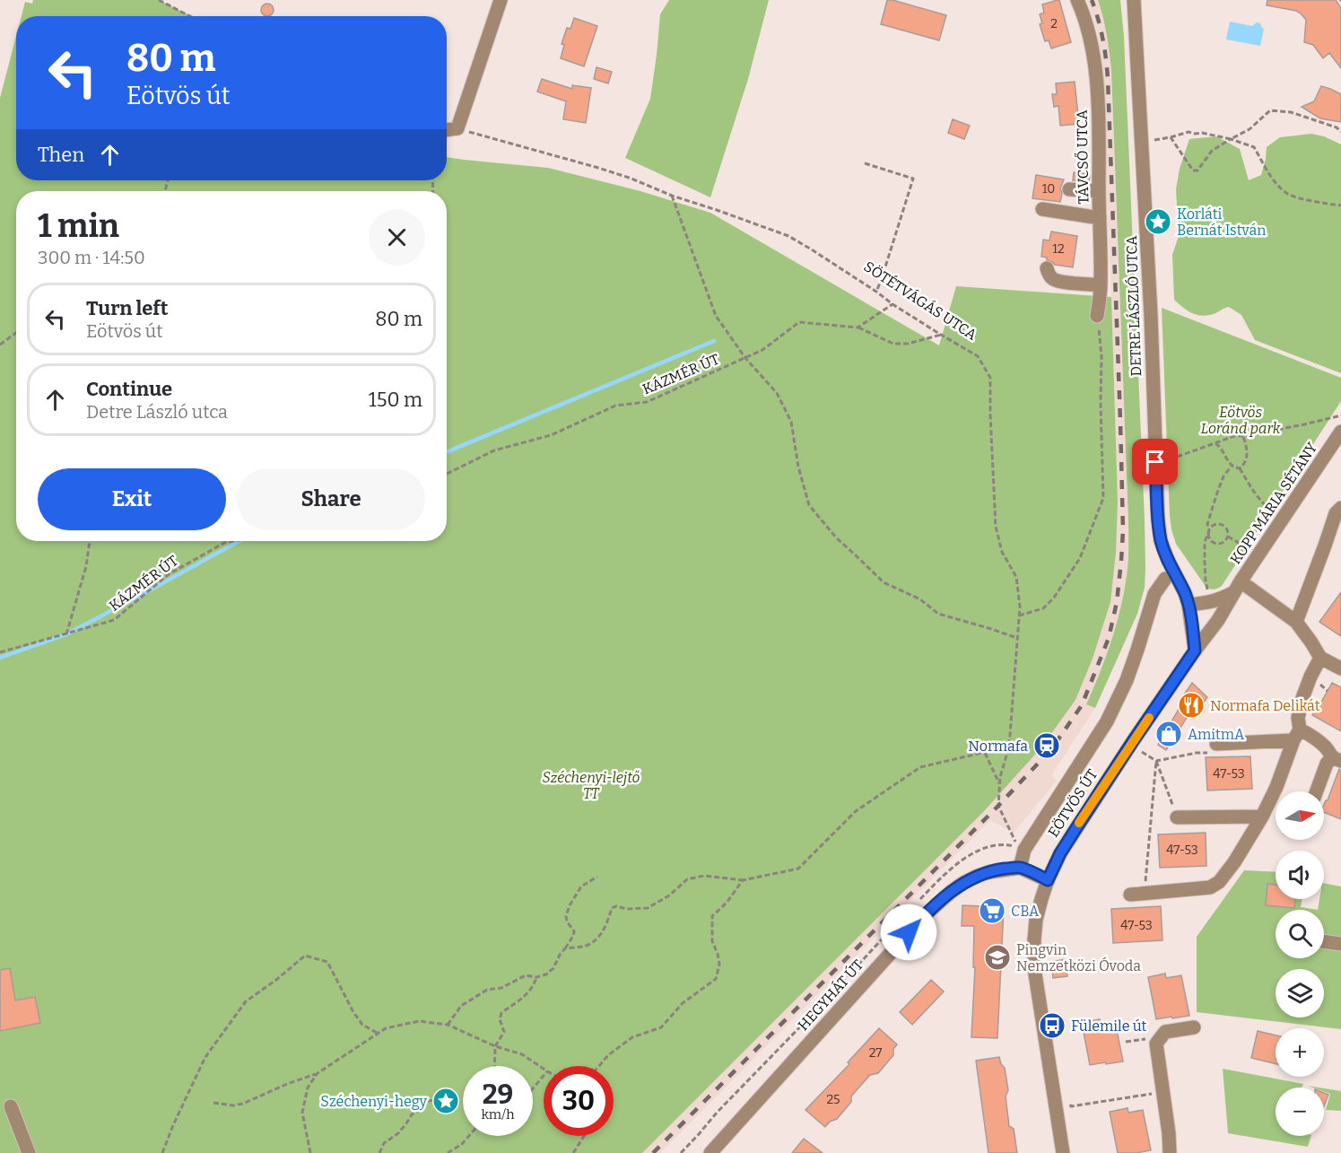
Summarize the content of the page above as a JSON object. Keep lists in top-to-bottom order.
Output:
{
  "streets": {
    "street": [
      "TÁVCSŐ UTCA",
      "DETRE LÁSZLÓ UTCA",
      "KOPP MÁRIA SÉTÁNY",
      "EÖTVÖS ÚT",
      "HEGYHÁT ÚT"
    ],
    "path": ["SÖTÉTVÁGÁS UTCA", "KÁZMÉR ÚT"]
  },
  "crossings": [
    ["SÖTÉTVÁGÁS UTCA", "KÁZMÉR ÚT"],
    ["KOPP MÁRIA SÉTÁNY", "EÖTVÖS ÚT"]
  ],
  "parks": ["Eötvös Loránd park", "Széchenyi-lejtő TT"],
  "places": {
    "place": ["Korláti Bernát István", "Széchenyi-hegy"],
    "restaurant": ["Normafa Delikát"],
    "shop": ["AmitmA"],
    "station": ["Normafa"],
    "supermarket": ["CBA"],
    "school or university": ["Pingvin Nemzetközi Óvoda"],
    "bus stop": ["Fülemile út"]
  },
  "house_numbers": [
    "2",
    "10",
    "12",
    "47-53",
    "47-53",
    "47-53",
    "27",
    "25"
  ],
  "north": "right",
  "page": {
    "turn": ["80 m", "Eötvös út"],
    "then": "Then",
    "heading": ["1 min", "300 m · 14:50"],
    "list": [
      {
        "name": "Turn left",
        "note": "Eötvös út",
        "value": "80 m"
      },
      {
        "name": "Continue",
        "note": "Detre László utca",
        "value": "150 m"
      }
    ],
    "buttons": ["Exit", "Share"],
    "map_buttons": ["+", "−"],
    "speed": "29 km/h",
    "limit": "30"
  }
}
